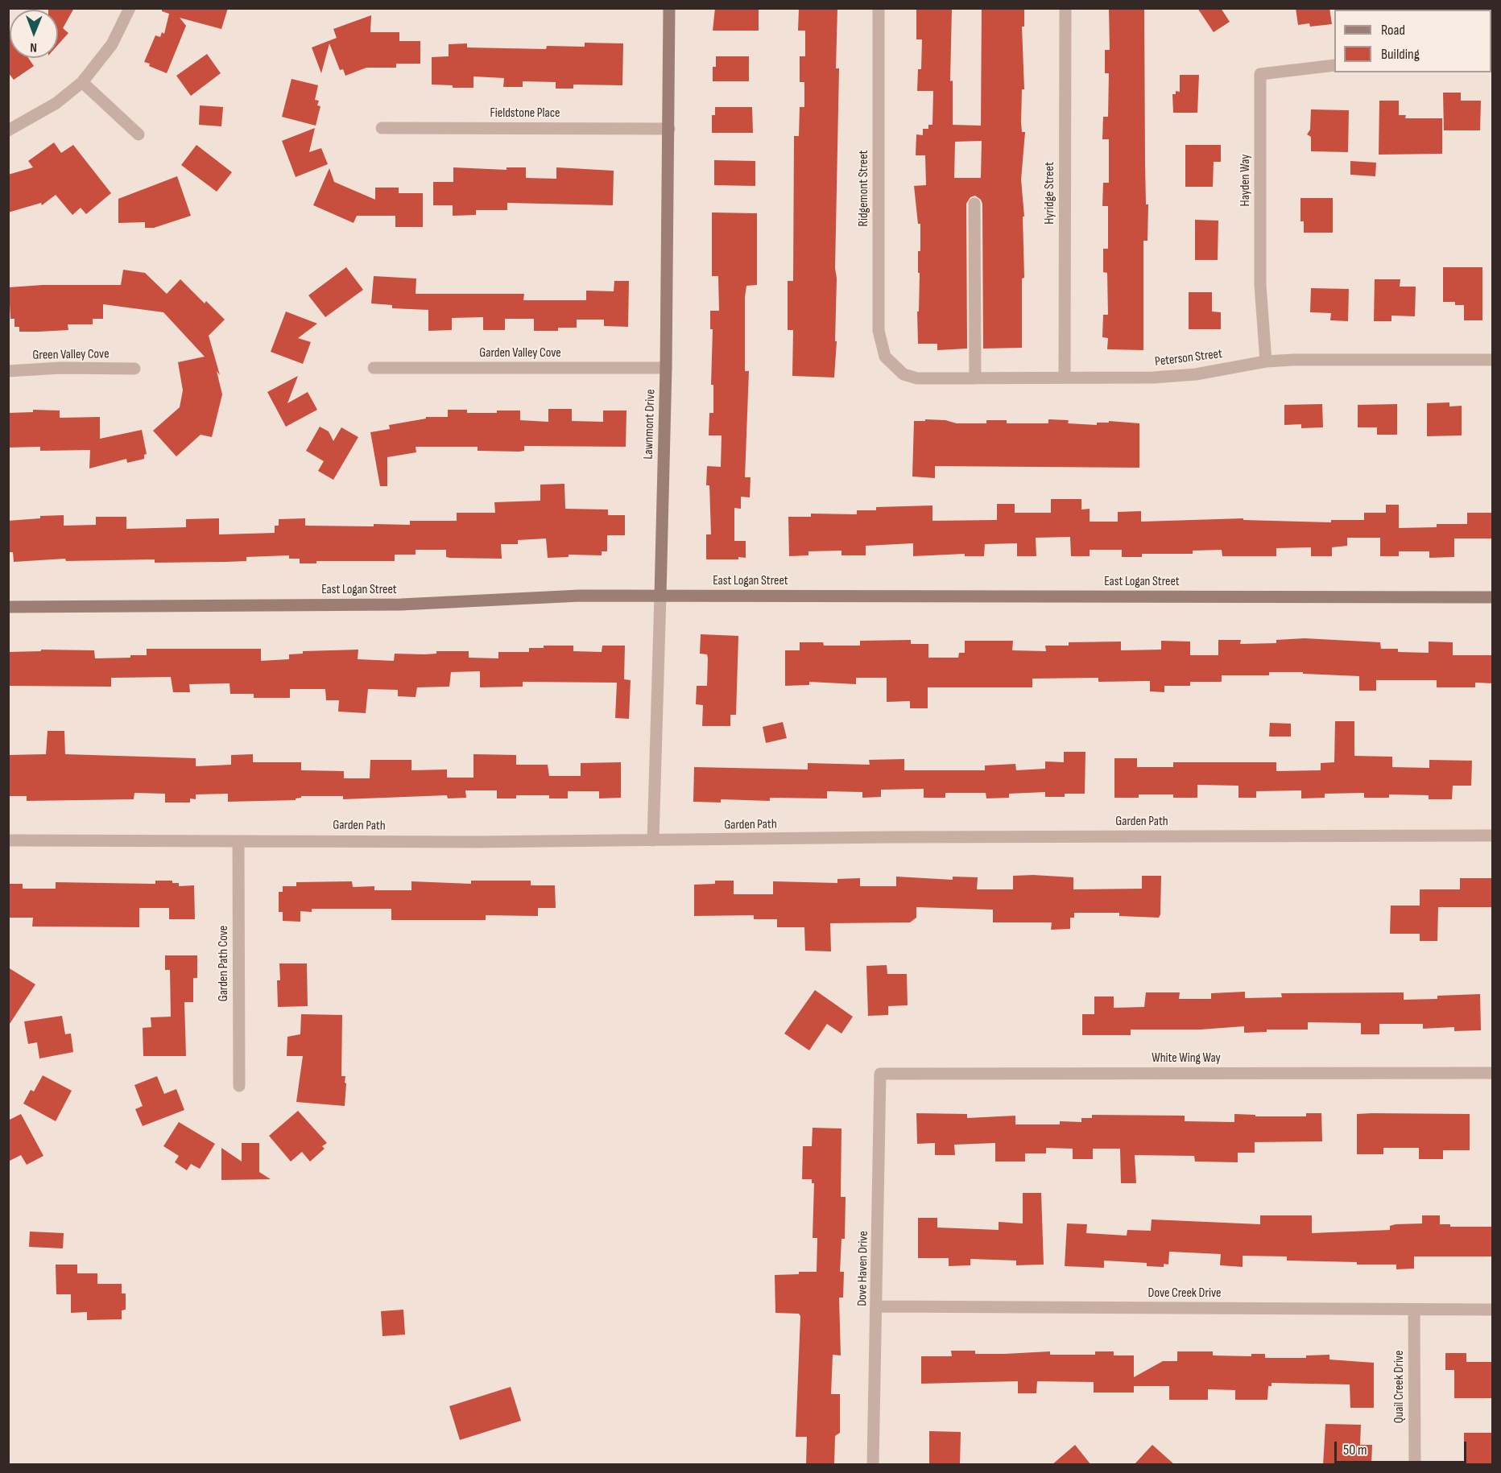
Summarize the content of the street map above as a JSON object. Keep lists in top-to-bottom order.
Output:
{
  "streets": {
    "street": [
      "Fieldstone Place",
      "Hayden Way",
      "Ridgemont Street",
      "Hyridge Street",
      "Garden Valley Cove",
      "Green Valley Cove",
      "Peterson Street",
      "Lawnmont Drive",
      "East Logan Street",
      "Garden Path",
      "Garden Path Cove",
      "White Wing Way",
      "Dove Haven Drive",
      "Dove Creek Drive",
      "Quail Creek Drive"
    ]
  },
  "crossings": [
    ["Fieldstone Place", "Lawnmont Drive"],
    ["Hayden Way", "Peterson Street"],
    ["Ridgemont Street", "Peterson Street"],
    ["Hyridge Street", "Peterson Street"],
    ["Garden Valley Cove", "Lawnmont Drive"],
    ["Lawnmont Drive", "East Logan Street"],
    ["Lawnmont Drive", "Garden Path"],
    ["Garden Path", "Garden Path Cove"],
    ["White Wing Way", "Dove Haven Drive"],
    ["Dove Haven Drive", "Dove Creek Drive"],
    ["Dove Creek Drive", "Quail Creek Drive"]
  ],
  "legend": ["Road", "Building"],
  "scale_bar": "50 m",
  "north": "bottom"
}
